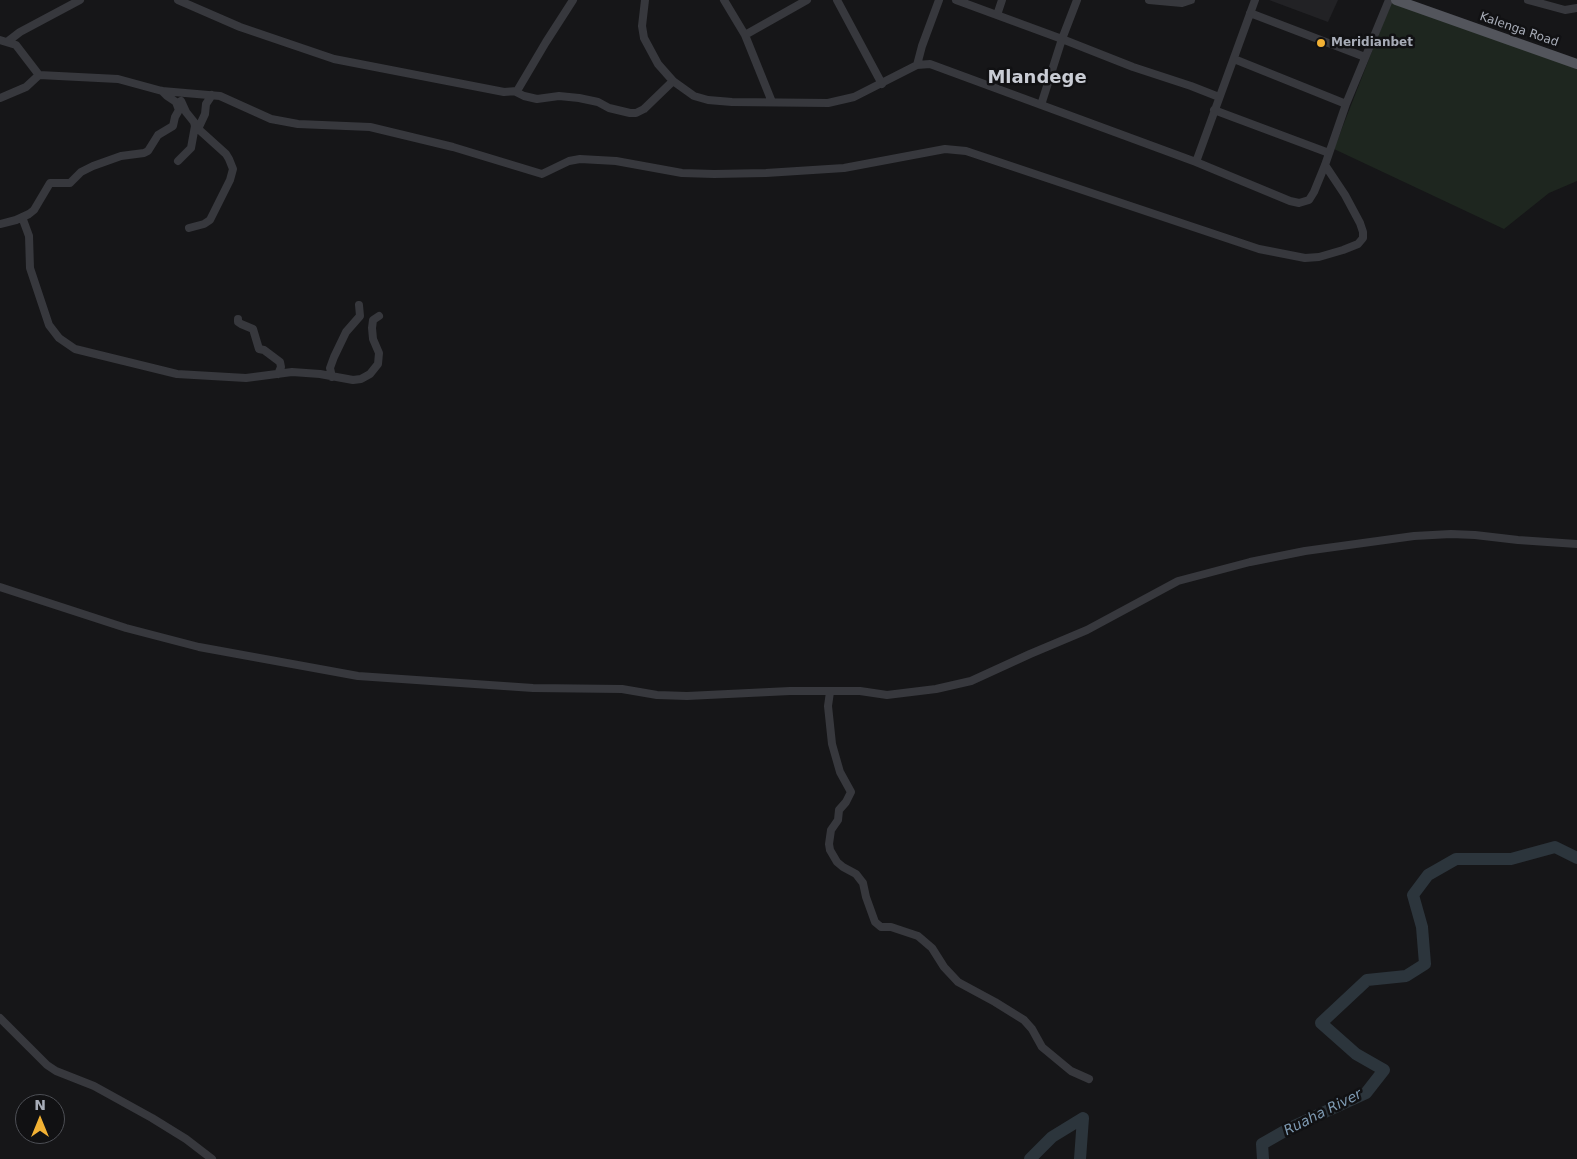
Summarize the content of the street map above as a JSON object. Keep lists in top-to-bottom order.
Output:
{
  "streets": {
    "main road": ["Kalenga Road"]
  },
  "districts": ["Mlandege"],
  "water": ["Ruaha River"],
  "places": ["Meridianbet"],
  "north": "top"
}
